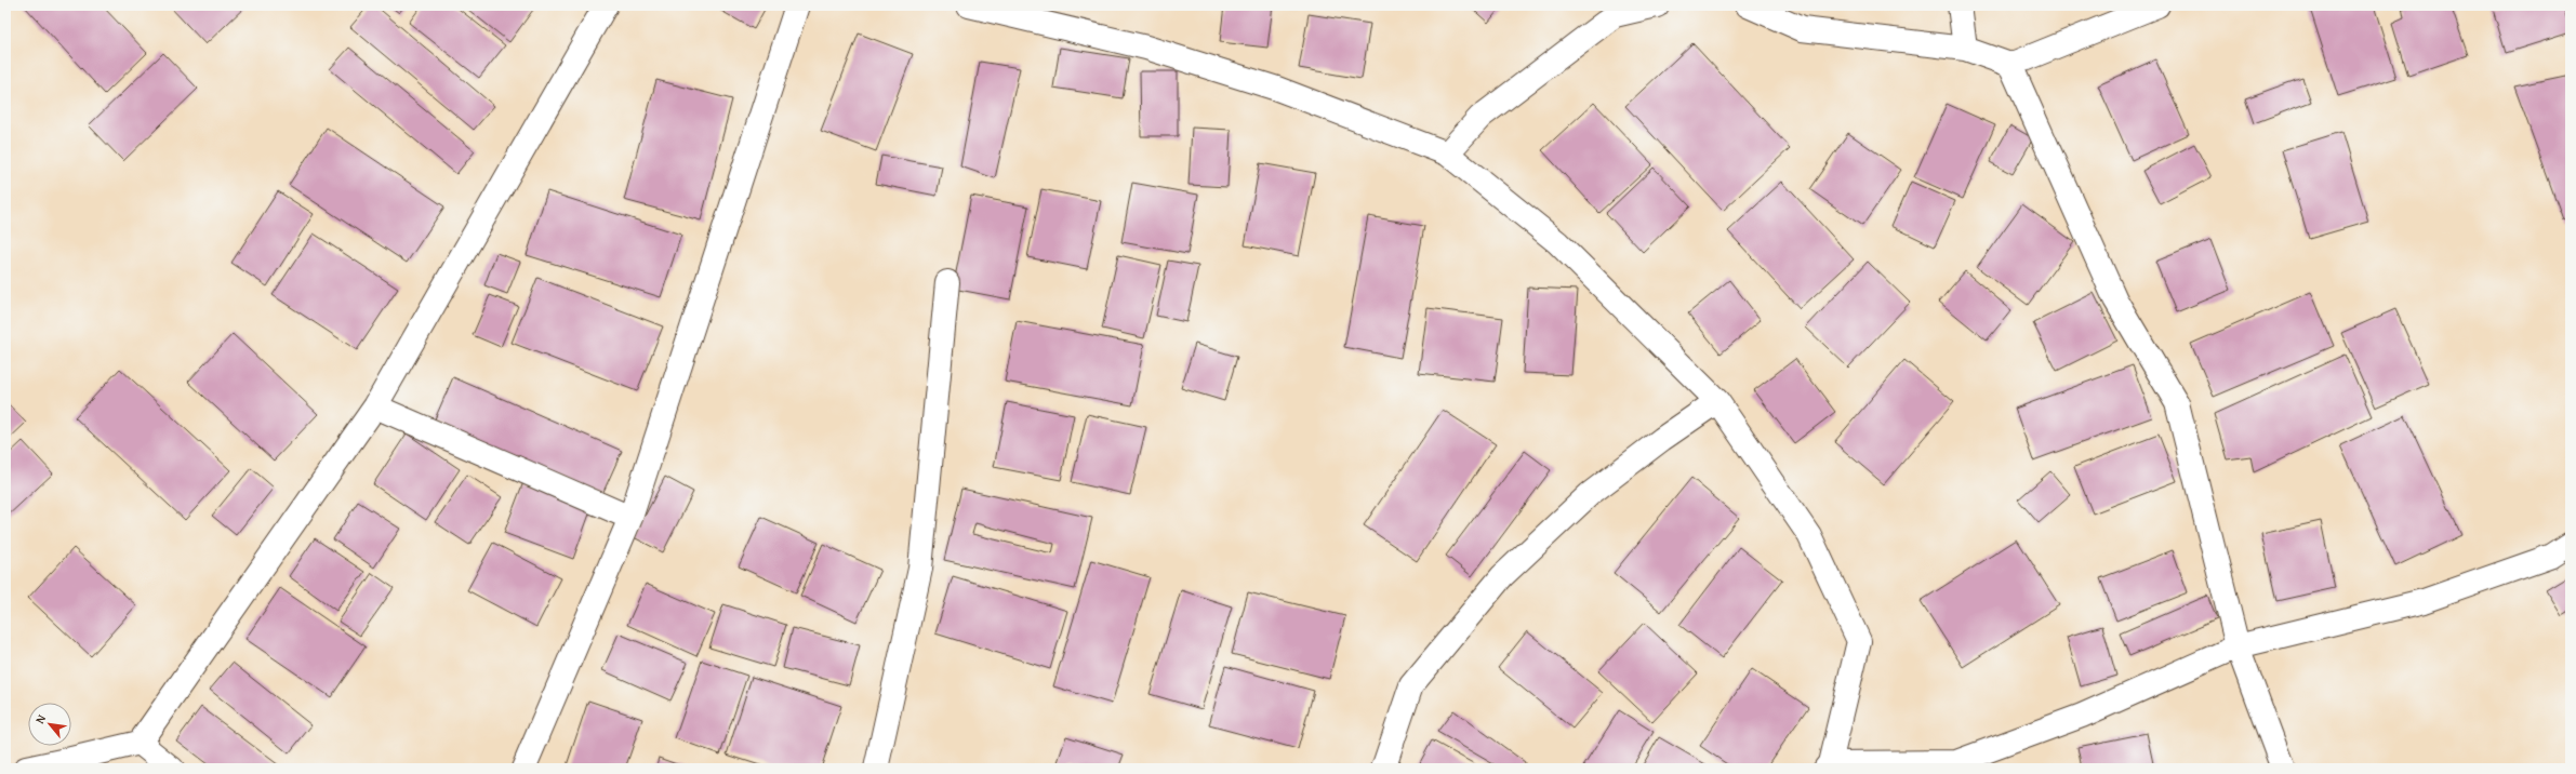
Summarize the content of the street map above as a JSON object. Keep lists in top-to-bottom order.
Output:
{
  "north": "top left"
}
